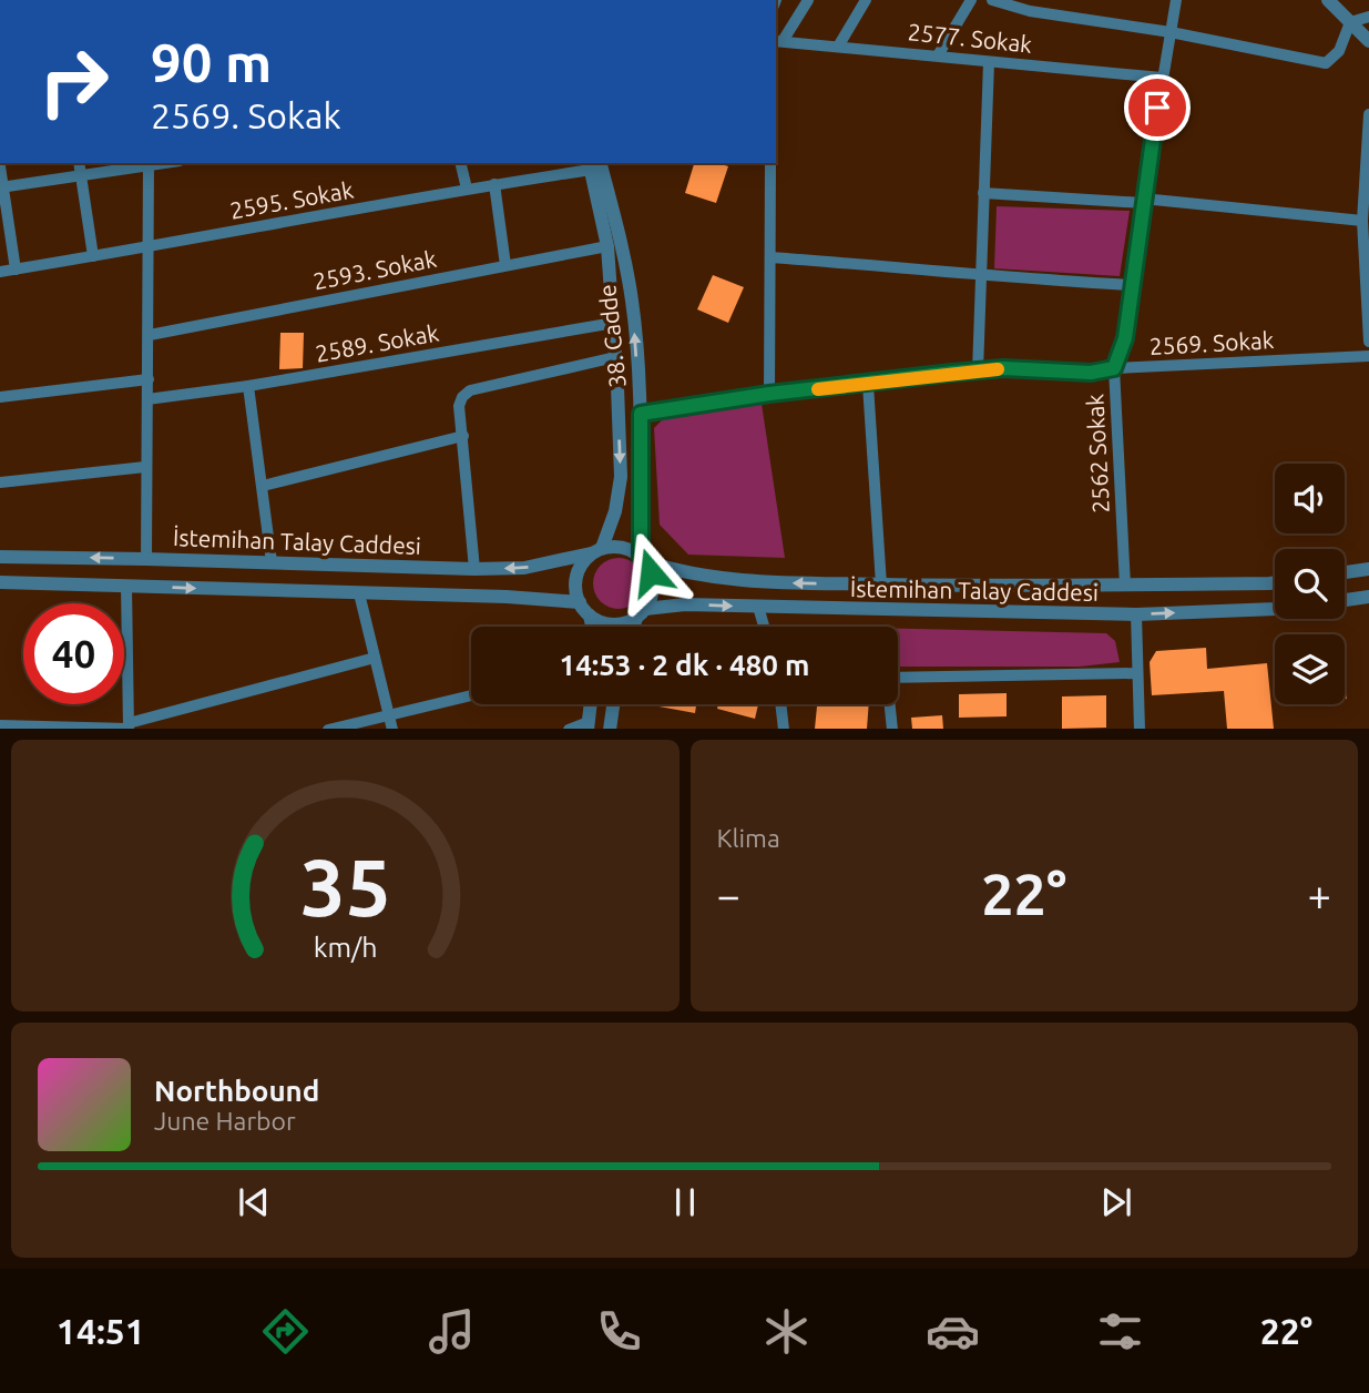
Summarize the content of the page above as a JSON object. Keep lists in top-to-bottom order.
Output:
{
  "streets": {
    "street": [
      "2577. Sokak",
      "2595. Sokak",
      "2593. Sokak",
      "38. Cadde",
      "2589. Sokak",
      "2569. Sokak",
      "2562 Sokak",
      "İstemihan Talay Caddesi"
    ]
  },
  "crossings": [
    ["2577. Sokak", "2562 Sokak"],
    ["2595. Sokak", "38. Cadde"],
    ["2593. Sokak", "38. Cadde"],
    ["38. Cadde", "2589. Sokak"],
    ["38. Cadde", "2569. Sokak"],
    ["38. Cadde", "İstemihan Talay Caddesi"],
    ["2569. Sokak", "2562 Sokak"],
    ["2562 Sokak", "İstemihan Talay Caddesi"]
  ],
  "page": {
    "turn": ["90 m", "2569. Sokak"],
    "limit": "40",
    "trip": "14:53 · 2 dk · 480 m",
    "tile": "Klima",
    "heat": ["−", "22°", "+"],
    "song": ["Northbound", "June Harbor"],
    "tabs": ["14:51", "22°"],
    "gauge": ["35", "km/h"]
  }
}
